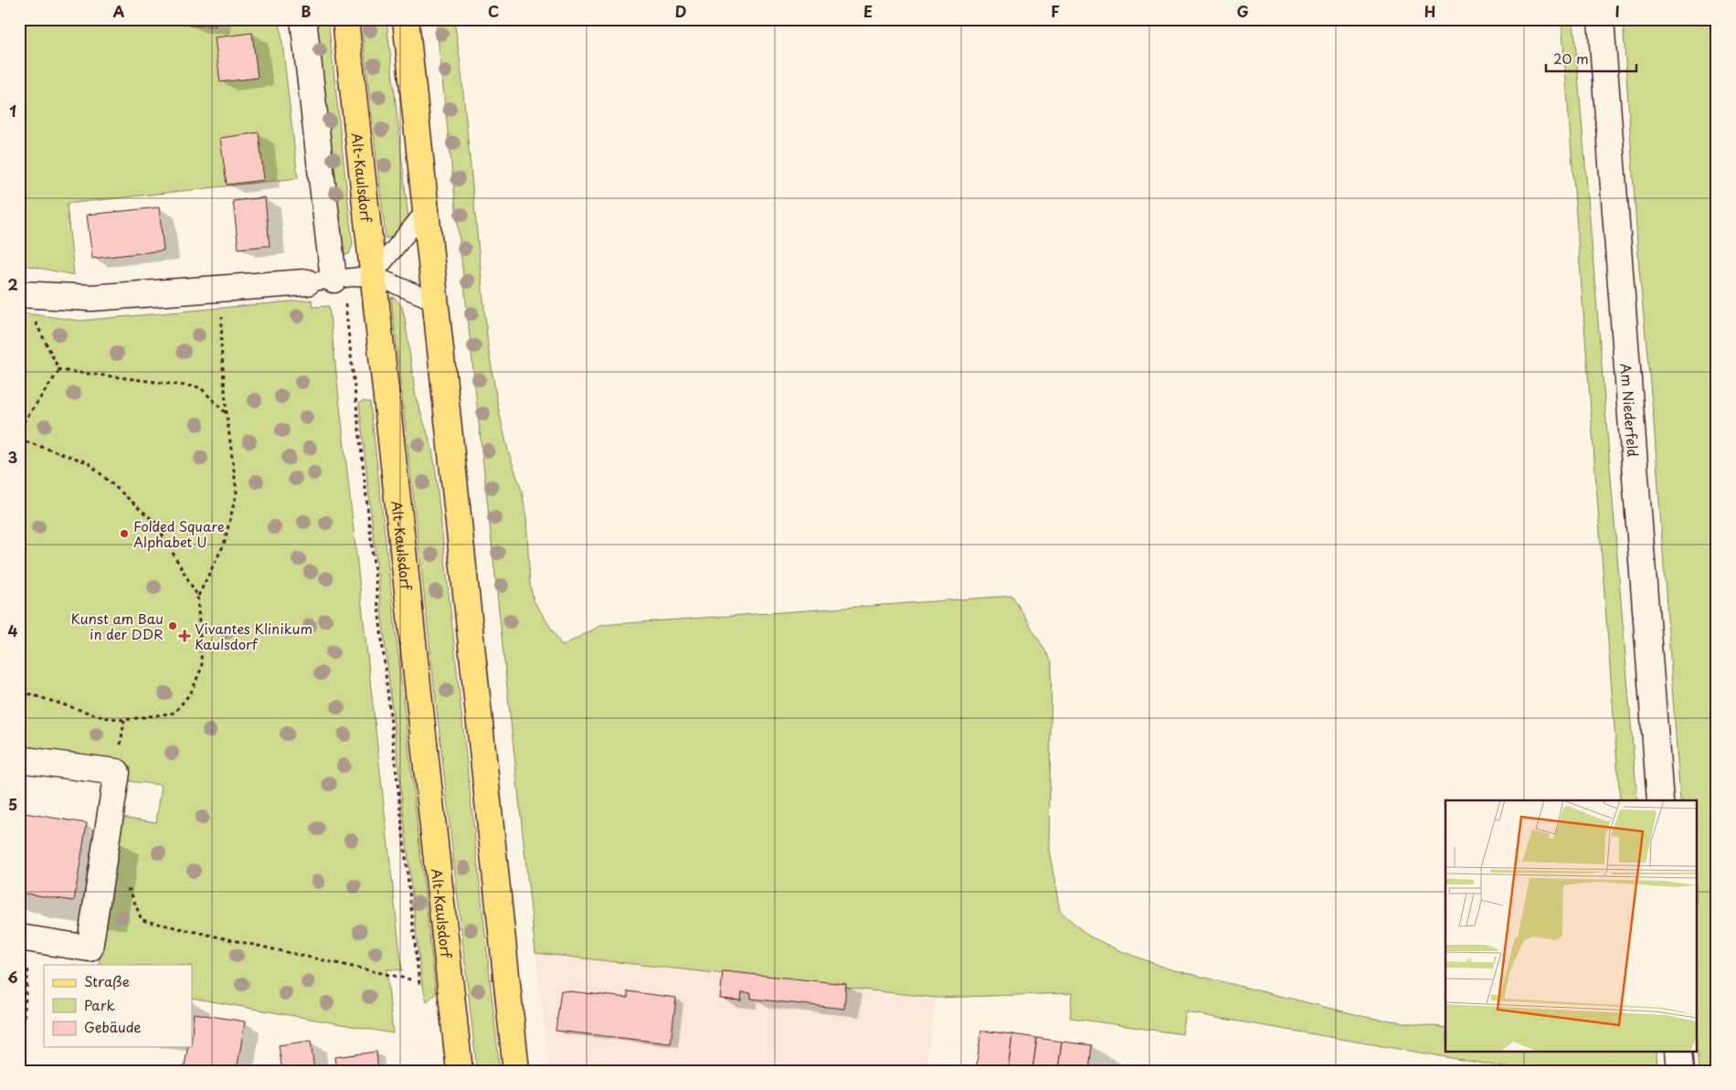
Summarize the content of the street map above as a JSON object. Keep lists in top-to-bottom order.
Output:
{
  "streets": {
    "main road": ["Alt-Kaulsdorf"],
    "street": ["Am Niederfeld"]
  },
  "places": {
    "other": ["Folded Square Alphabet U", "Kunst am Bau in der DDR"],
    "health": ["Vivantes Klinikum Kaulsdorf"]
  },
  "legend": ["Straße", "Park", "Gebäude"],
  "scale_bar": "20 m",
  "grid": {
    "columns": [
      "A",
      "B",
      "C",
      "D",
      "E",
      "F",
      "G",
      "H",
      "I"
    ],
    "rows": [
      "1",
      "2",
      "3",
      "4",
      "5",
      "6"
    ]
  }
}
